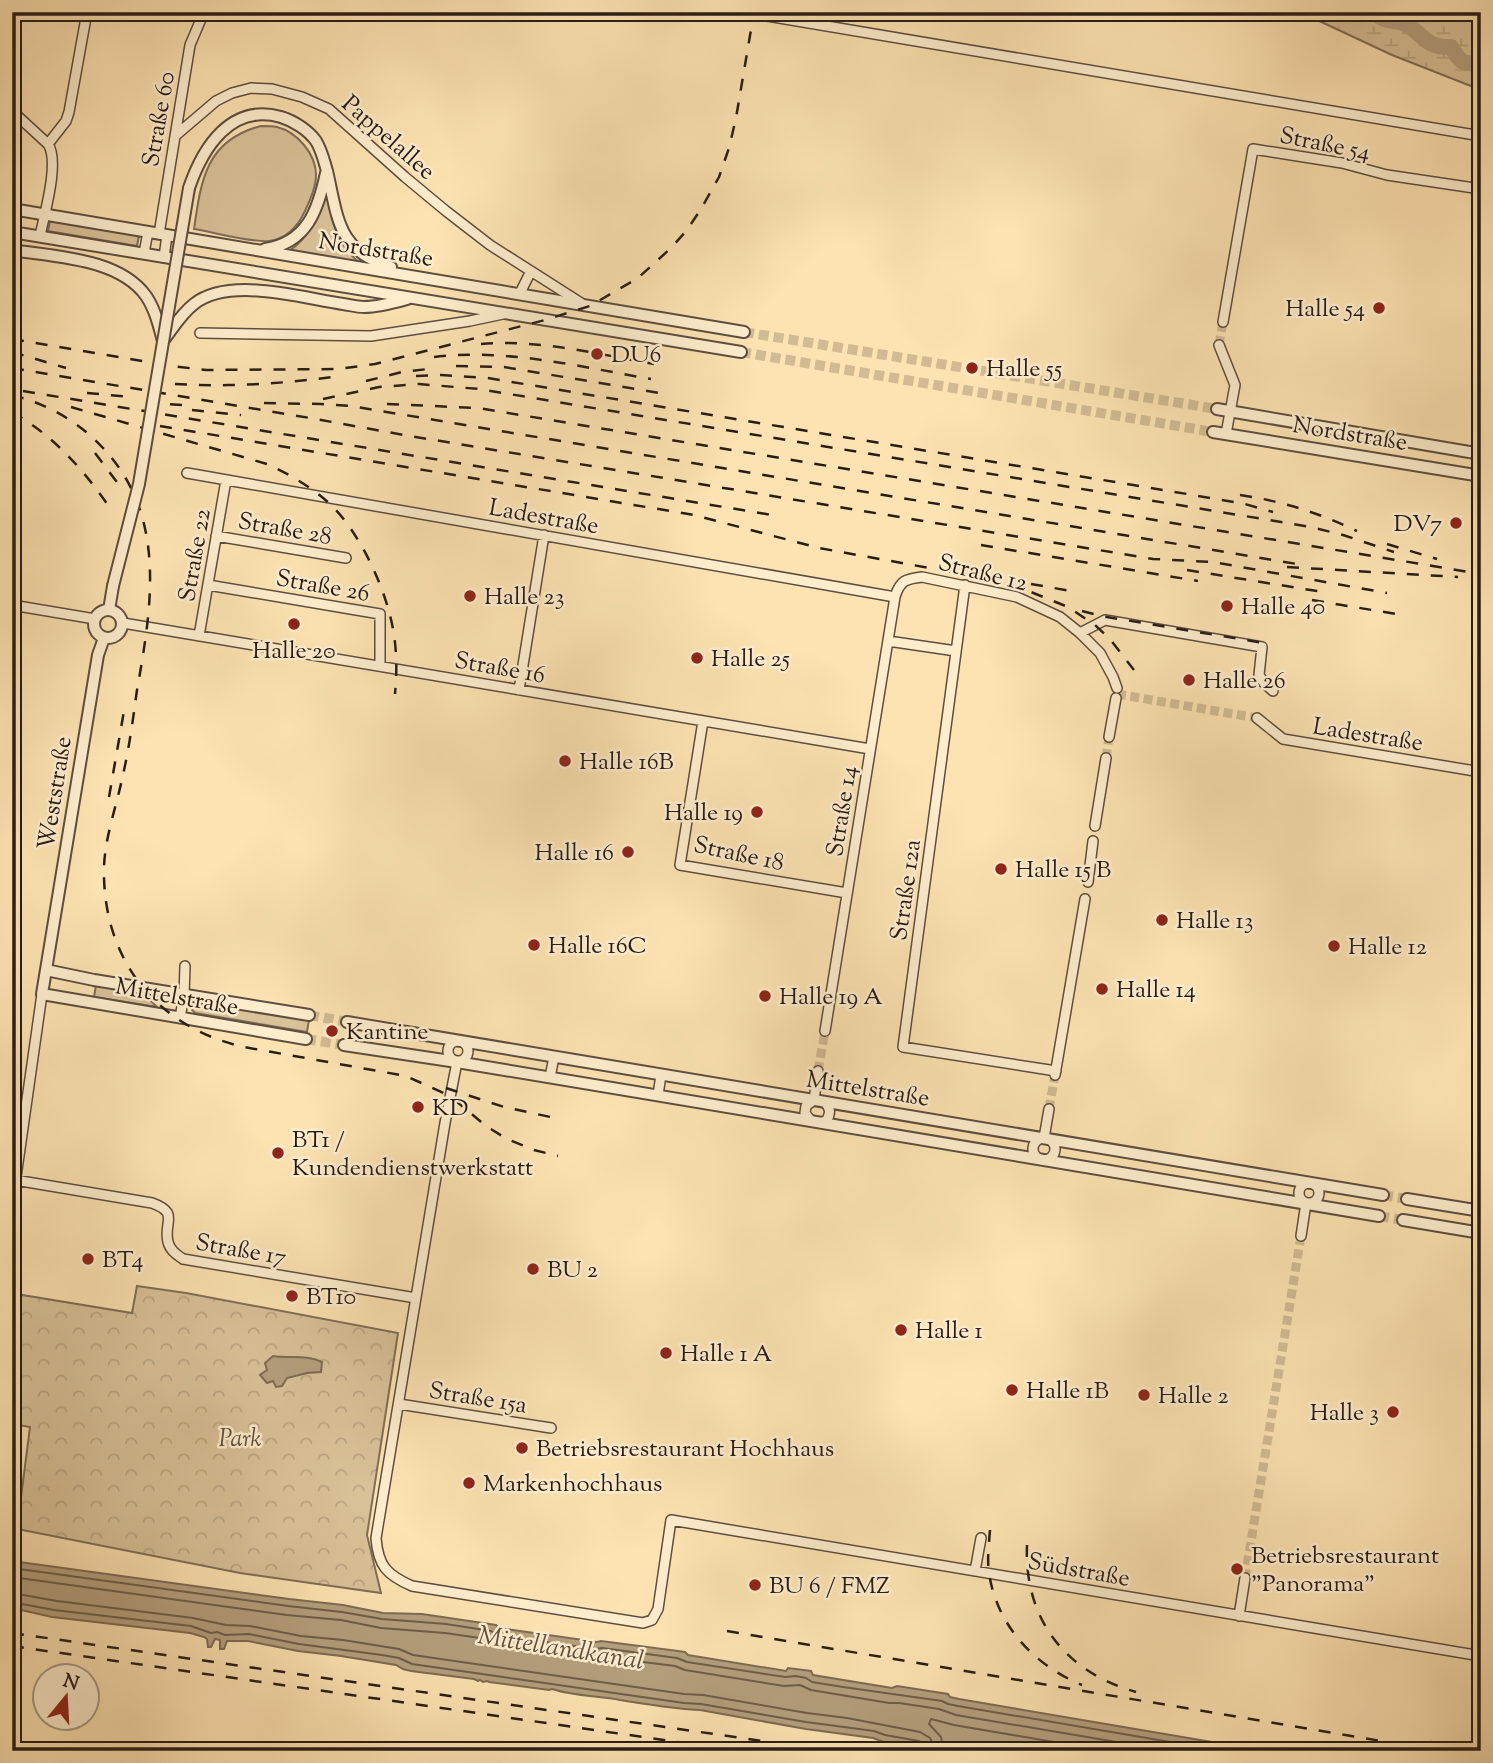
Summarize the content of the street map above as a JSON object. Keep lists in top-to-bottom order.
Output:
{
  "streets": {
    "street": [
      "Straße 60",
      "Pappelallee",
      "Straße 54",
      "Nordstraße",
      "Ladestraße",
      "Straße 28",
      "Straße 22",
      "Straße 12",
      "Straße 26",
      "Straße 16",
      "Weststraße",
      "Straße 14",
      "Straße 18",
      "Straße 12a",
      "Mittelstraße",
      "Straße 17",
      "Straße 15a",
      "Südstraße"
    ]
  },
  "crossings": [
    ["Straße 60", "Pappelallee"],
    ["Straße 60", "Nordstraße"],
    ["Pappelallee", "Nordstraße"],
    ["Ladestraße", "Straße 22"],
    ["Ladestraße", "Straße 12"],
    ["Ladestraße", "Straße 14"],
    ["Straße 28", "Straße 22"],
    ["Straße 22", "Straße 26"],
    ["Straße 22", "Straße 16"],
    ["Straße 12", "Straße 14"],
    ["Straße 12", "Straße 12a"],
    ["Straße 26", "Straße 16"],
    ["Straße 16", "Weststraße"],
    ["Straße 16", "Straße 14"],
    ["Straße 16", "Straße 18"],
    ["Weststraße", "Mittelstraße"],
    ["Weststraße", "Straße 17"],
    ["Straße 14", "Straße 18"],
    ["Straße 15a", "Südstraße"]
  ],
  "water": ["Mittellandkanal"],
  "parks": ["Park"],
  "places": [
    "Halle 54",
    "DU6",
    "Halle 55",
    "DV7",
    "Halle 23",
    "Halle 40",
    "Halle 20",
    "Halle 25",
    "Halle 26",
    "Halle 16B",
    "Halle 19",
    "Halle 16",
    "Halle 15 B",
    "Halle 13",
    "Halle 16C",
    "Halle 12",
    "Halle 14",
    "Halle 19 A",
    "Kantine",
    "KD",
    "BT1 / Kundendienstwerkstatt",
    "BT4",
    "BU 2",
    "BT10",
    "Halle 1",
    "Halle 1 A",
    "Halle 1B",
    "Halle 2",
    "Halle 3",
    "Betriebsrestaurant Hochhaus",
    "Markenhochhaus",
    "Betriebsrestaurant \"Panorama\"",
    "BU 6 / FMZ"
  ],
  "north": "top"
}
